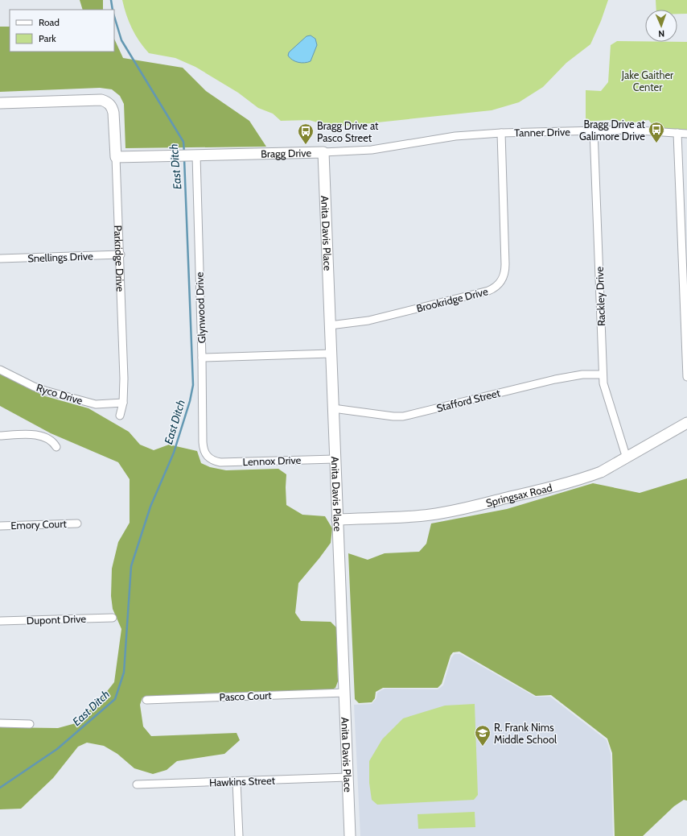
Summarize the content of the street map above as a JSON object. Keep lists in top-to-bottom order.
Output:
{
  "streets": {
    "street": [
      "Tanner Drive",
      "Bragg Drive",
      "Anita Davis Place",
      "Snellings Drive",
      "Parkridge Drive",
      "Rackley Drive",
      "Brookridge Drive",
      "Glynwood Drive",
      "Ryco Drive",
      "Stafford Street",
      "Lennox Drive",
      "Springsax Road",
      "Emory Court",
      "Dupont Drive",
      "Pasco Court",
      "Hawkins Street"
    ]
  },
  "crossings": [
    ["Tanner Drive", "Bragg Drive"],
    ["Tanner Drive", "Rackley Drive"],
    ["Tanner Drive", "Brookridge Drive"],
    ["Bragg Drive", "Anita Davis Place"],
    ["Bragg Drive", "Parkridge Drive"],
    ["Bragg Drive", "Glynwood Drive"],
    ["Anita Davis Place", "Brookridge Drive"],
    ["Anita Davis Place", "Stafford Street"],
    ["Anita Davis Place", "Lennox Drive"],
    ["Anita Davis Place", "Springsax Road"],
    ["Anita Davis Place", "Pasco Court"],
    ["Anita Davis Place", "Hawkins Street"],
    ["Snellings Drive", "Parkridge Drive"],
    ["Parkridge Drive", "Ryco Drive"],
    ["Rackley Drive", "Stafford Street"],
    ["Rackley Drive", "Springsax Road"],
    ["Glynwood Drive", "Lennox Drive"]
  ],
  "water": ["East Ditch"],
  "parks": ["Jake Gaither Center"],
  "places": {
    "bus stop": ["Bragg Drive at Galimore Drive", "Bragg Drive at Pasco Street"],
    "school or university": ["R. Frank Nims Middle School"]
  },
  "legend": ["Road", "Park"],
  "north": "bottom"
}
